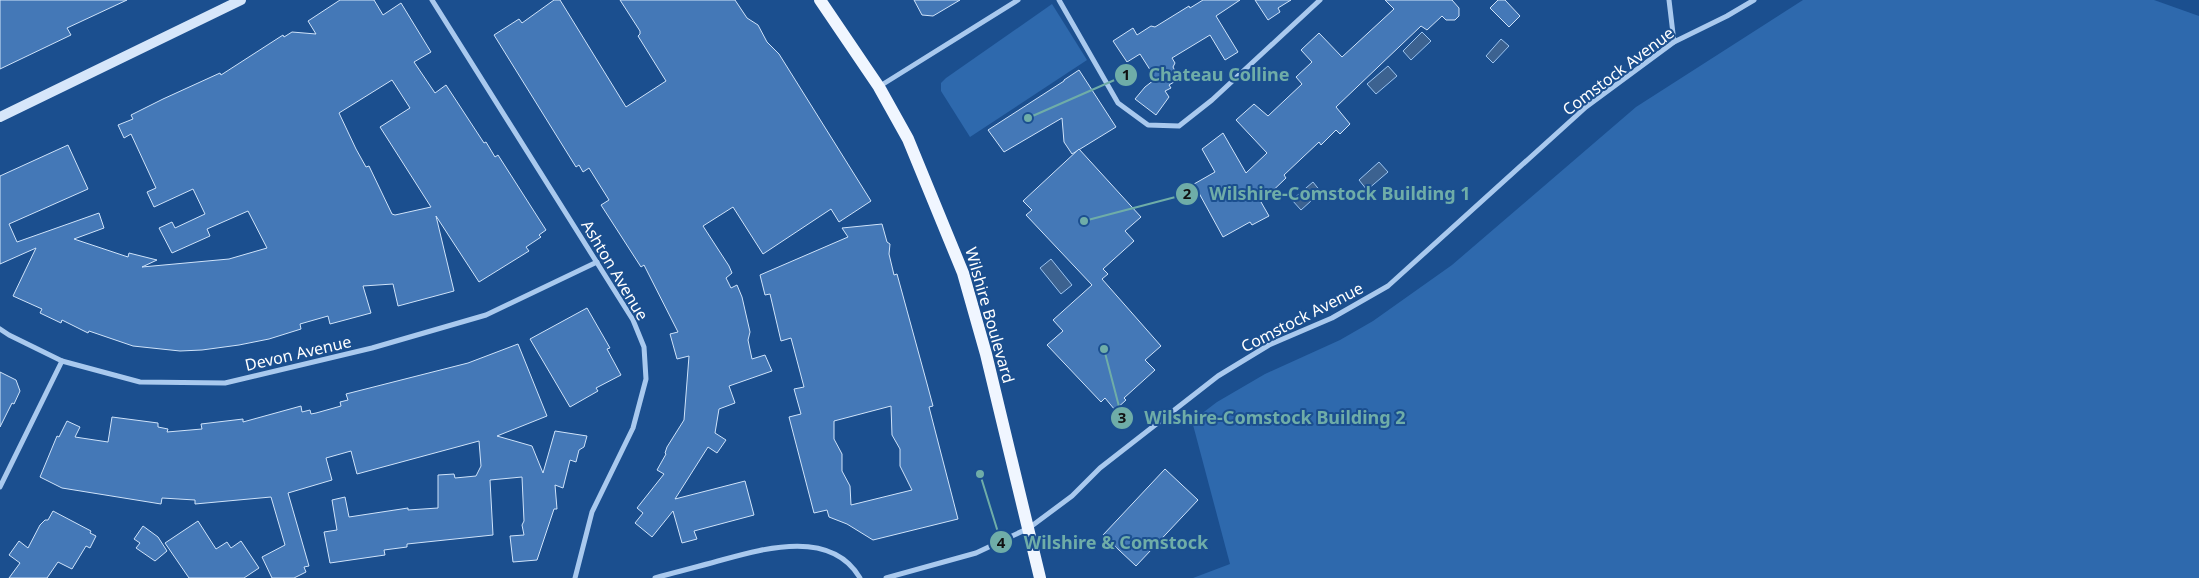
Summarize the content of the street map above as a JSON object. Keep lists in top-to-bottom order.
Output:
{
  "streets": {
    "main road": ["Wilshire Boulevard"],
    "street": ["Comstock Avenue", "Ashton Avenue", "Devon Avenue"]
  },
  "crossings": [
    ["Comstock Avenue", "Wilshire Boulevard"],
    ["Ashton Avenue", "Devon Avenue"]
  ],
  "places": [
    "Chateau Colline",
    "Wilshire-Comstock Building 1",
    "Wilshire-Comstock Building 2",
    "Wilshire & Comstock"
  ]
}
